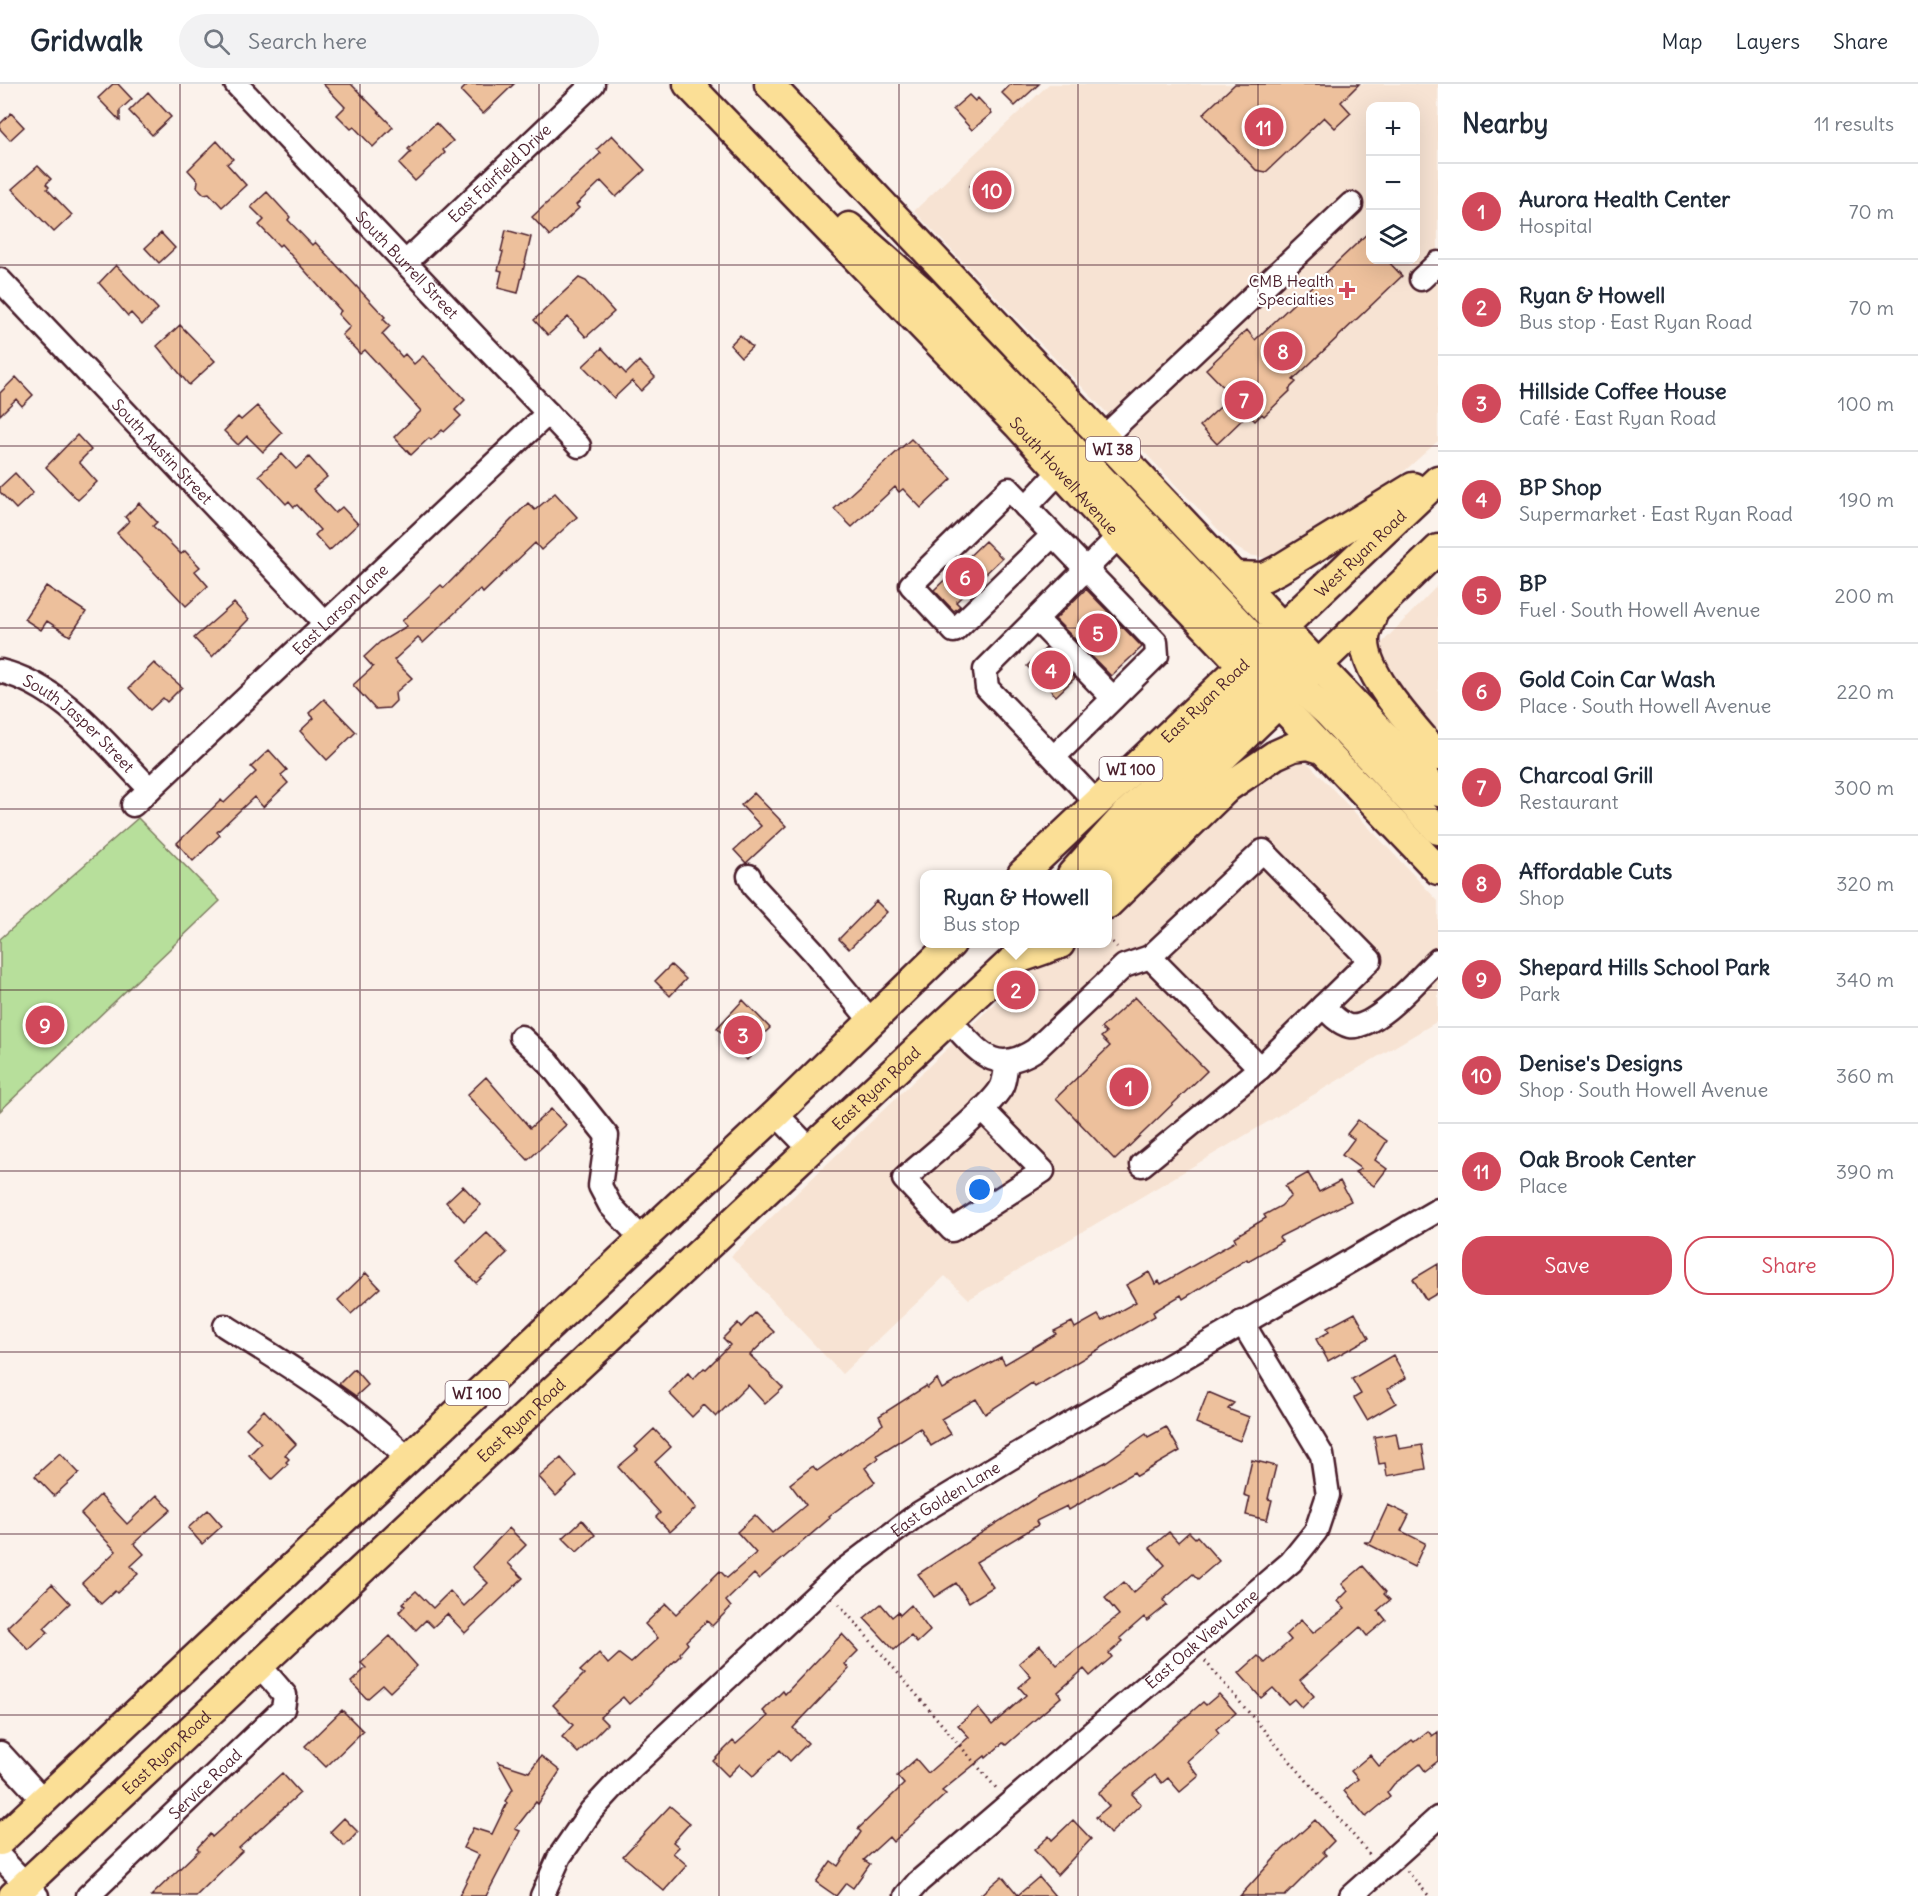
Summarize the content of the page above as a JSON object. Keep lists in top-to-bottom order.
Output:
{
  "streets": {
    "main road": [
      "WI 38",
      "South Howell Avenue",
      "West Ryan Road",
      "East Ryan Road",
      "WI 100"
    ],
    "street": [
      "East Fairfield Drive",
      "South Burrell Street",
      "South Austin Street",
      "East Larson Lane",
      "South Jasper Street",
      "East Golden Lane",
      "East Oak View Lane",
      "Service Road"
    ]
  },
  "crossings": [
    ["East Fairfield Drive", "South Burrell Street"],
    ["South Burrell Street", "East Larson Lane"],
    ["South Austin Street", "East Larson Lane"],
    ["South Howell Avenue", "West Ryan Road"],
    ["South Howell Avenue", "East Ryan Road"],
    ["West Ryan Road", "East Ryan Road"],
    ["East Larson Lane", "South Jasper Street"],
    ["East Ryan Road", "Service Road"],
    ["East Golden Lane", "East Oak View Lane"]
  ],
  "places": {
    "health": ["CMB Health Specialties"]
  },
  "page": {
    "header": "Gridwalk",
    "search": "Search here",
    "nav": ["Map", "Layers", "Share"],
    "heading": ["Nearby", "11 results"],
    "map_buttons": ["+", "−"],
    "pins": [
      "11",
      "10",
      "8",
      "7",
      "6",
      "5",
      "4",
      "2",
      "9",
      "3",
      "1"
    ],
    "list": [
      {
        "mark": "1",
        "name": "Aurora Health Center",
        "note": "Hospital",
        "value": "70 m"
      },
      {
        "mark": "2",
        "name": "Ryan & Howell",
        "note": "Bus stop · East Ryan Road",
        "value": "70 m"
      },
      {
        "mark": "3",
        "name": "Hillside Coffee House",
        "note": "Café · East Ryan Road",
        "value": "100 m"
      },
      {
        "mark": "4",
        "name": "BP Shop",
        "note": "Supermarket · East Ryan Road",
        "value": "190 m"
      },
      {
        "mark": "5",
        "name": "BP",
        "note": "Fuel · South Howell Avenue",
        "value": "200 m"
      },
      {
        "mark": "6",
        "name": "Gold Coin Car Wash",
        "note": "Place · South Howell Avenue",
        "value": "220 m"
      },
      {
        "mark": "7",
        "name": "Charcoal Grill",
        "note": "Restaurant",
        "value": "300 m"
      },
      {
        "mark": "8",
        "name": "Affordable Cuts",
        "note": "Shop",
        "value": "320 m"
      },
      {
        "mark": "9",
        "name": "Shepard Hills School Park",
        "note": "Park",
        "value": "340 m"
      },
      {
        "mark": "10",
        "name": "Denise's Designs",
        "note": "Shop · South Howell Avenue",
        "value": "360 m"
      },
      {
        "mark": "11",
        "name": "Oak Brook Center",
        "note": "Place",
        "value": "390 m"
      }
    ],
    "popup": ["Ryan & Howell", "Bus stop"],
    "buttons": ["Save", "Share"]
  }
}
